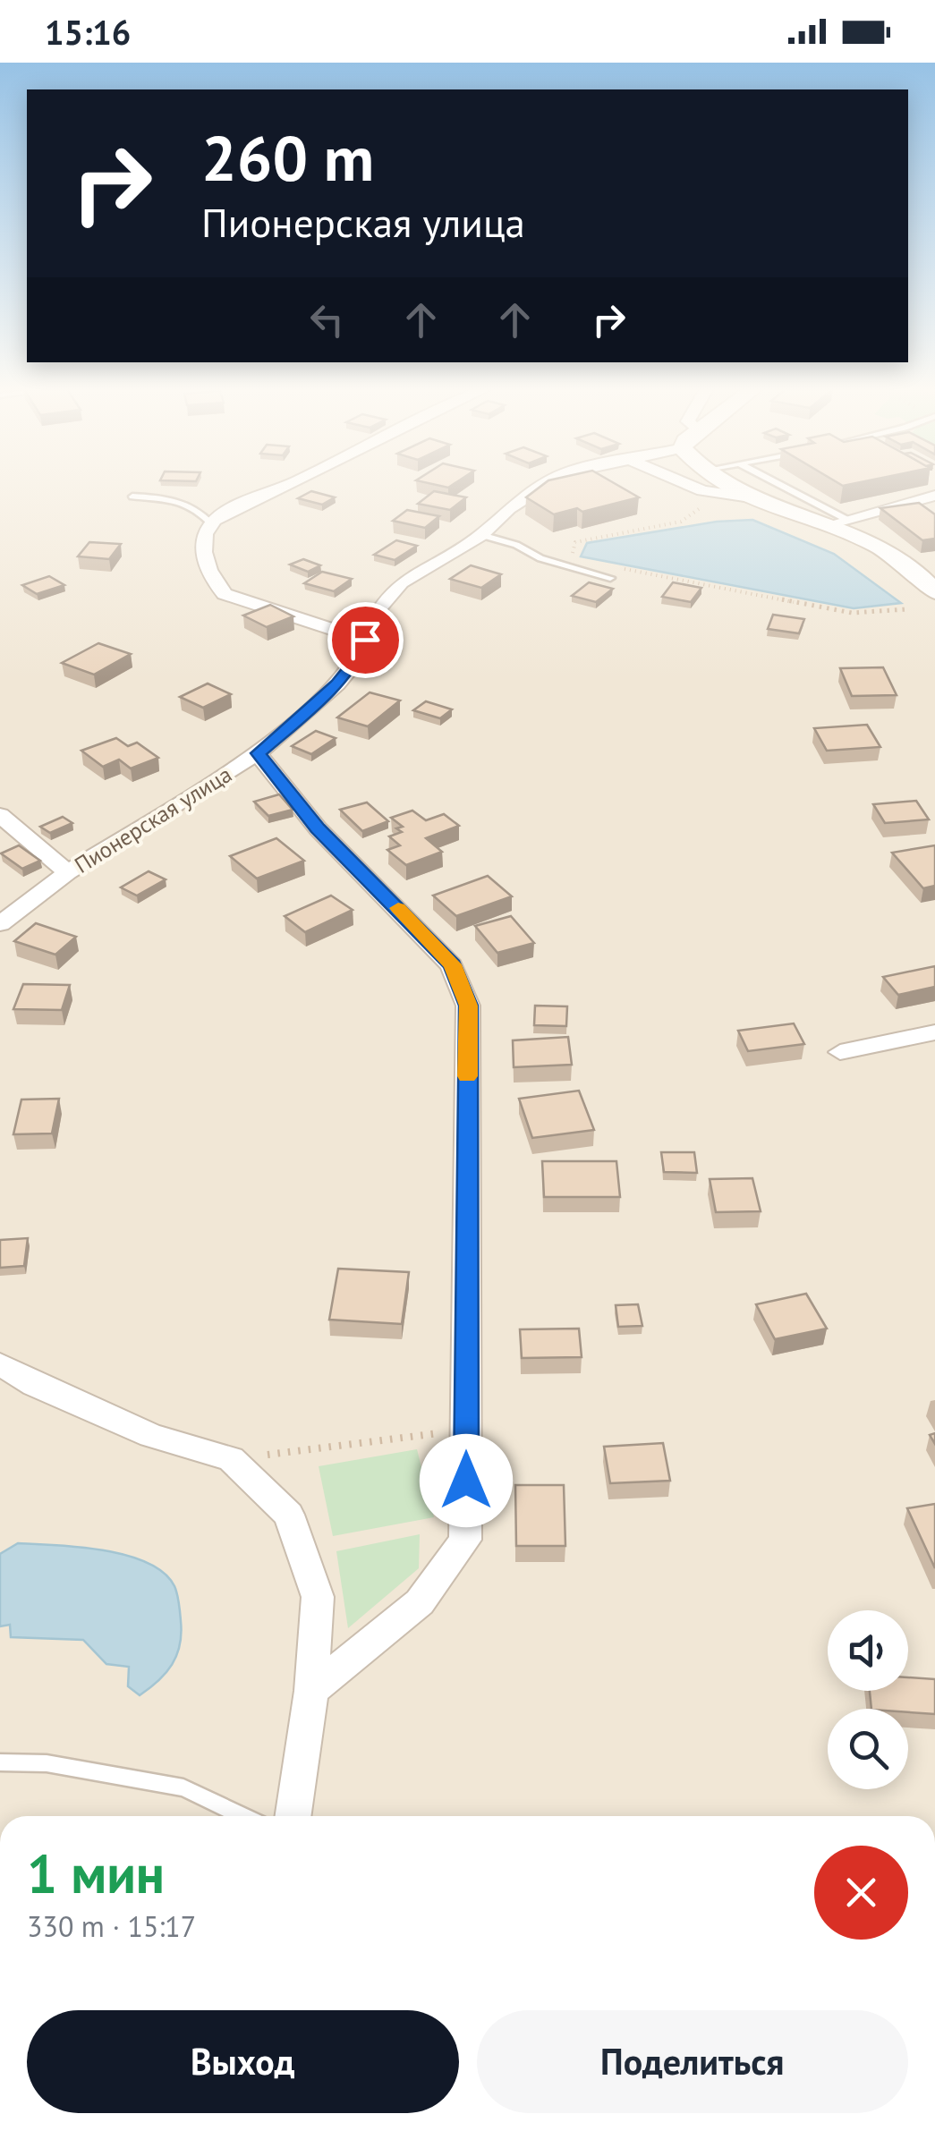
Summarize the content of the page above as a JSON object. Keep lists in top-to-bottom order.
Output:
{
  "streets": {
    "street": ["Пионерская улица"]
  },
  "page": {
    "status": "15:16",
    "turn": ["260 m", "Пионерская улица"],
    "heading": ["1 мин", "330 m · 15:17"],
    "buttons": ["Выход", "Поделиться"]
  }
}
